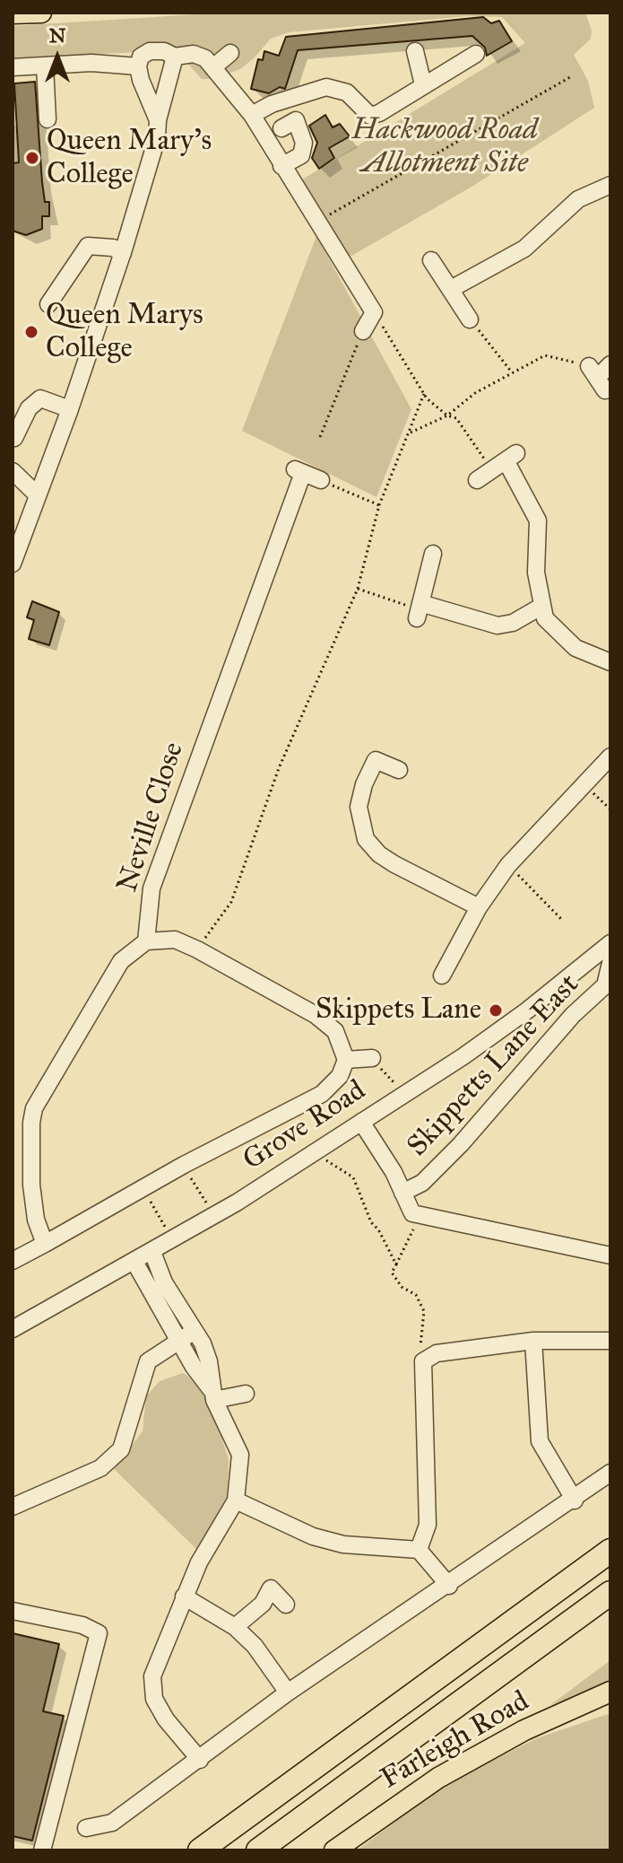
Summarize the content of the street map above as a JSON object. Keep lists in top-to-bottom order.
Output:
{
  "streets": {
    "main road": ["Farleigh Road"],
    "street": ["Neville Close", "Skippetts Lane East", "Grove Road"]
  },
  "crossings": [
    ["Skippetts Lane East", "Grove Road"]
  ],
  "parks": ["Hackwood Road Allotment Site"],
  "places": ["Queen Mary's College", "Queen Marys College", "Skippets Lane"],
  "north": "top"
}
